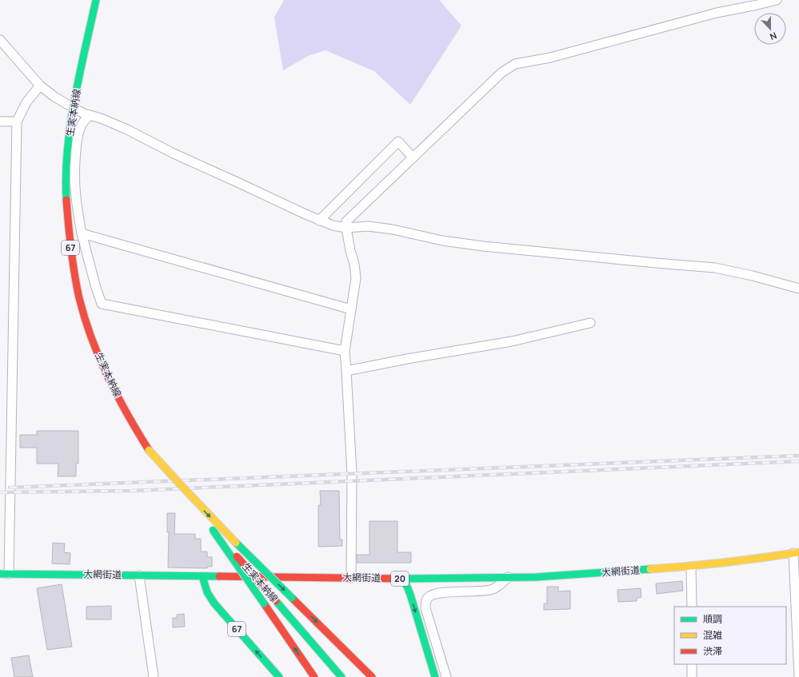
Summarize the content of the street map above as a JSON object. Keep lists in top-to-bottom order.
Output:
{
  "streets": {
    "main road": [
      "生実本納線",
      "67",
      "大網街道",
      "20"
    ]
  },
  "crossings": [
    ["67", "大網街道"]
  ],
  "legend": ["順調", "混雑", "渋滞"],
  "north": "bottom"
}
